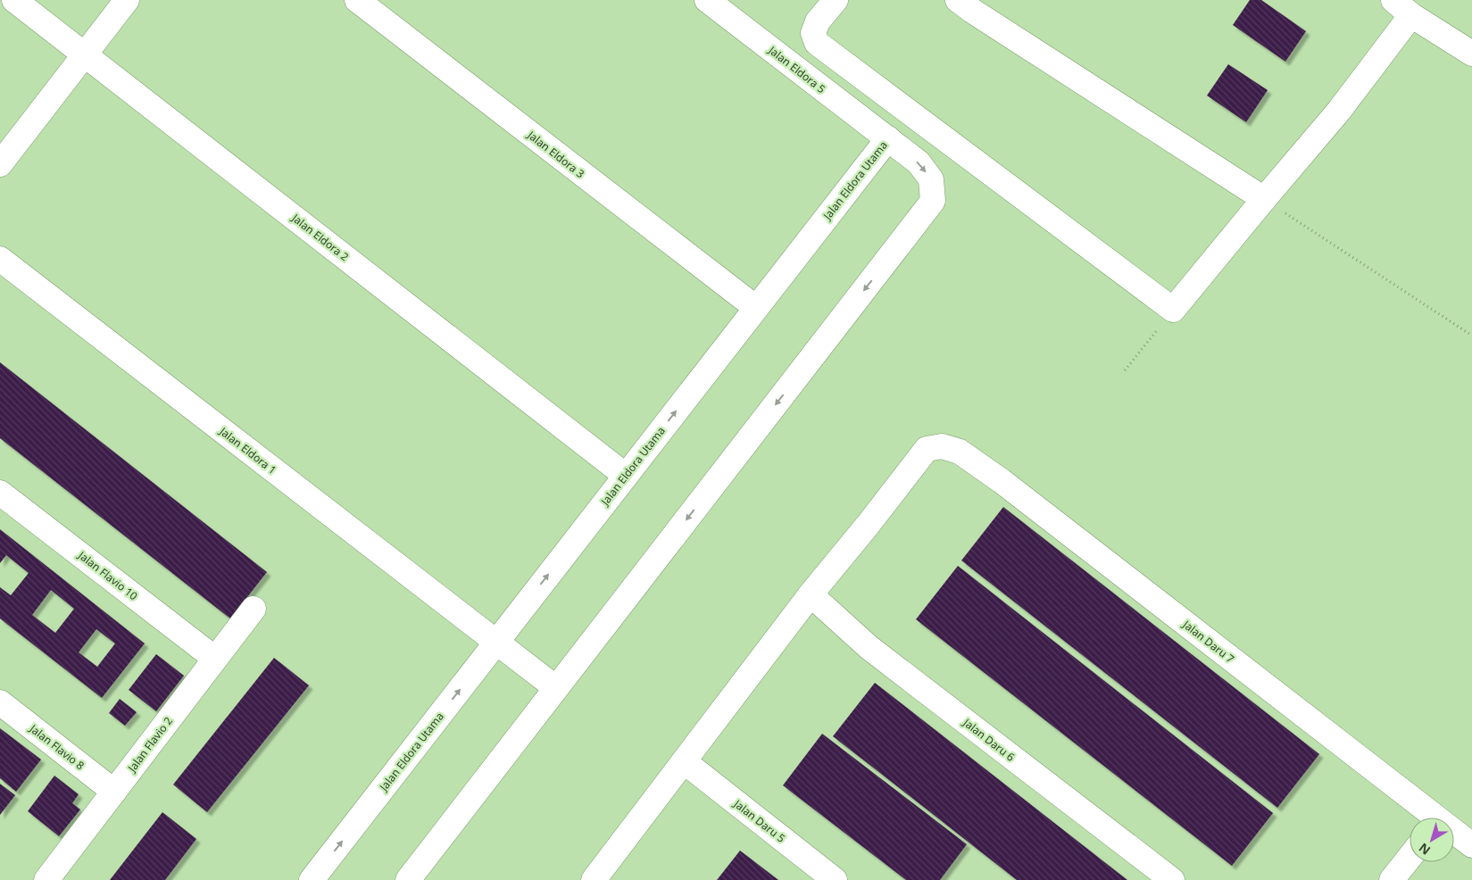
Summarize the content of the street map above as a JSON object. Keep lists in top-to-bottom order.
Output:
{
  "streets": {
    "street": [
      "Jalan Eldora 5",
      "Jalan Eldora 3",
      "Jalan Eldora Utama",
      "Jalan Eldora 2",
      "Jalan Eldora 1",
      "Jalan Flavio 10",
      "Jalan Daru 7",
      "Jalan Daru 6",
      "Jalan Flavio 2",
      "Jalan Flavio 8",
      "Jalan Daru 5"
    ]
  },
  "crossings": [
    ["Jalan Eldora 5", "Jalan Eldora Utama"],
    ["Jalan Eldora 3", "Jalan Eldora Utama"],
    ["Jalan Eldora Utama", "Jalan Eldora 2"],
    ["Jalan Eldora Utama", "Jalan Eldora 1"],
    ["Jalan Flavio 10", "Jalan Flavio 2"],
    ["Jalan Daru 7", "Jalan Daru 6"],
    ["Jalan Flavio 2", "Jalan Flavio 8"]
  ],
  "north": "bottom left"
}
